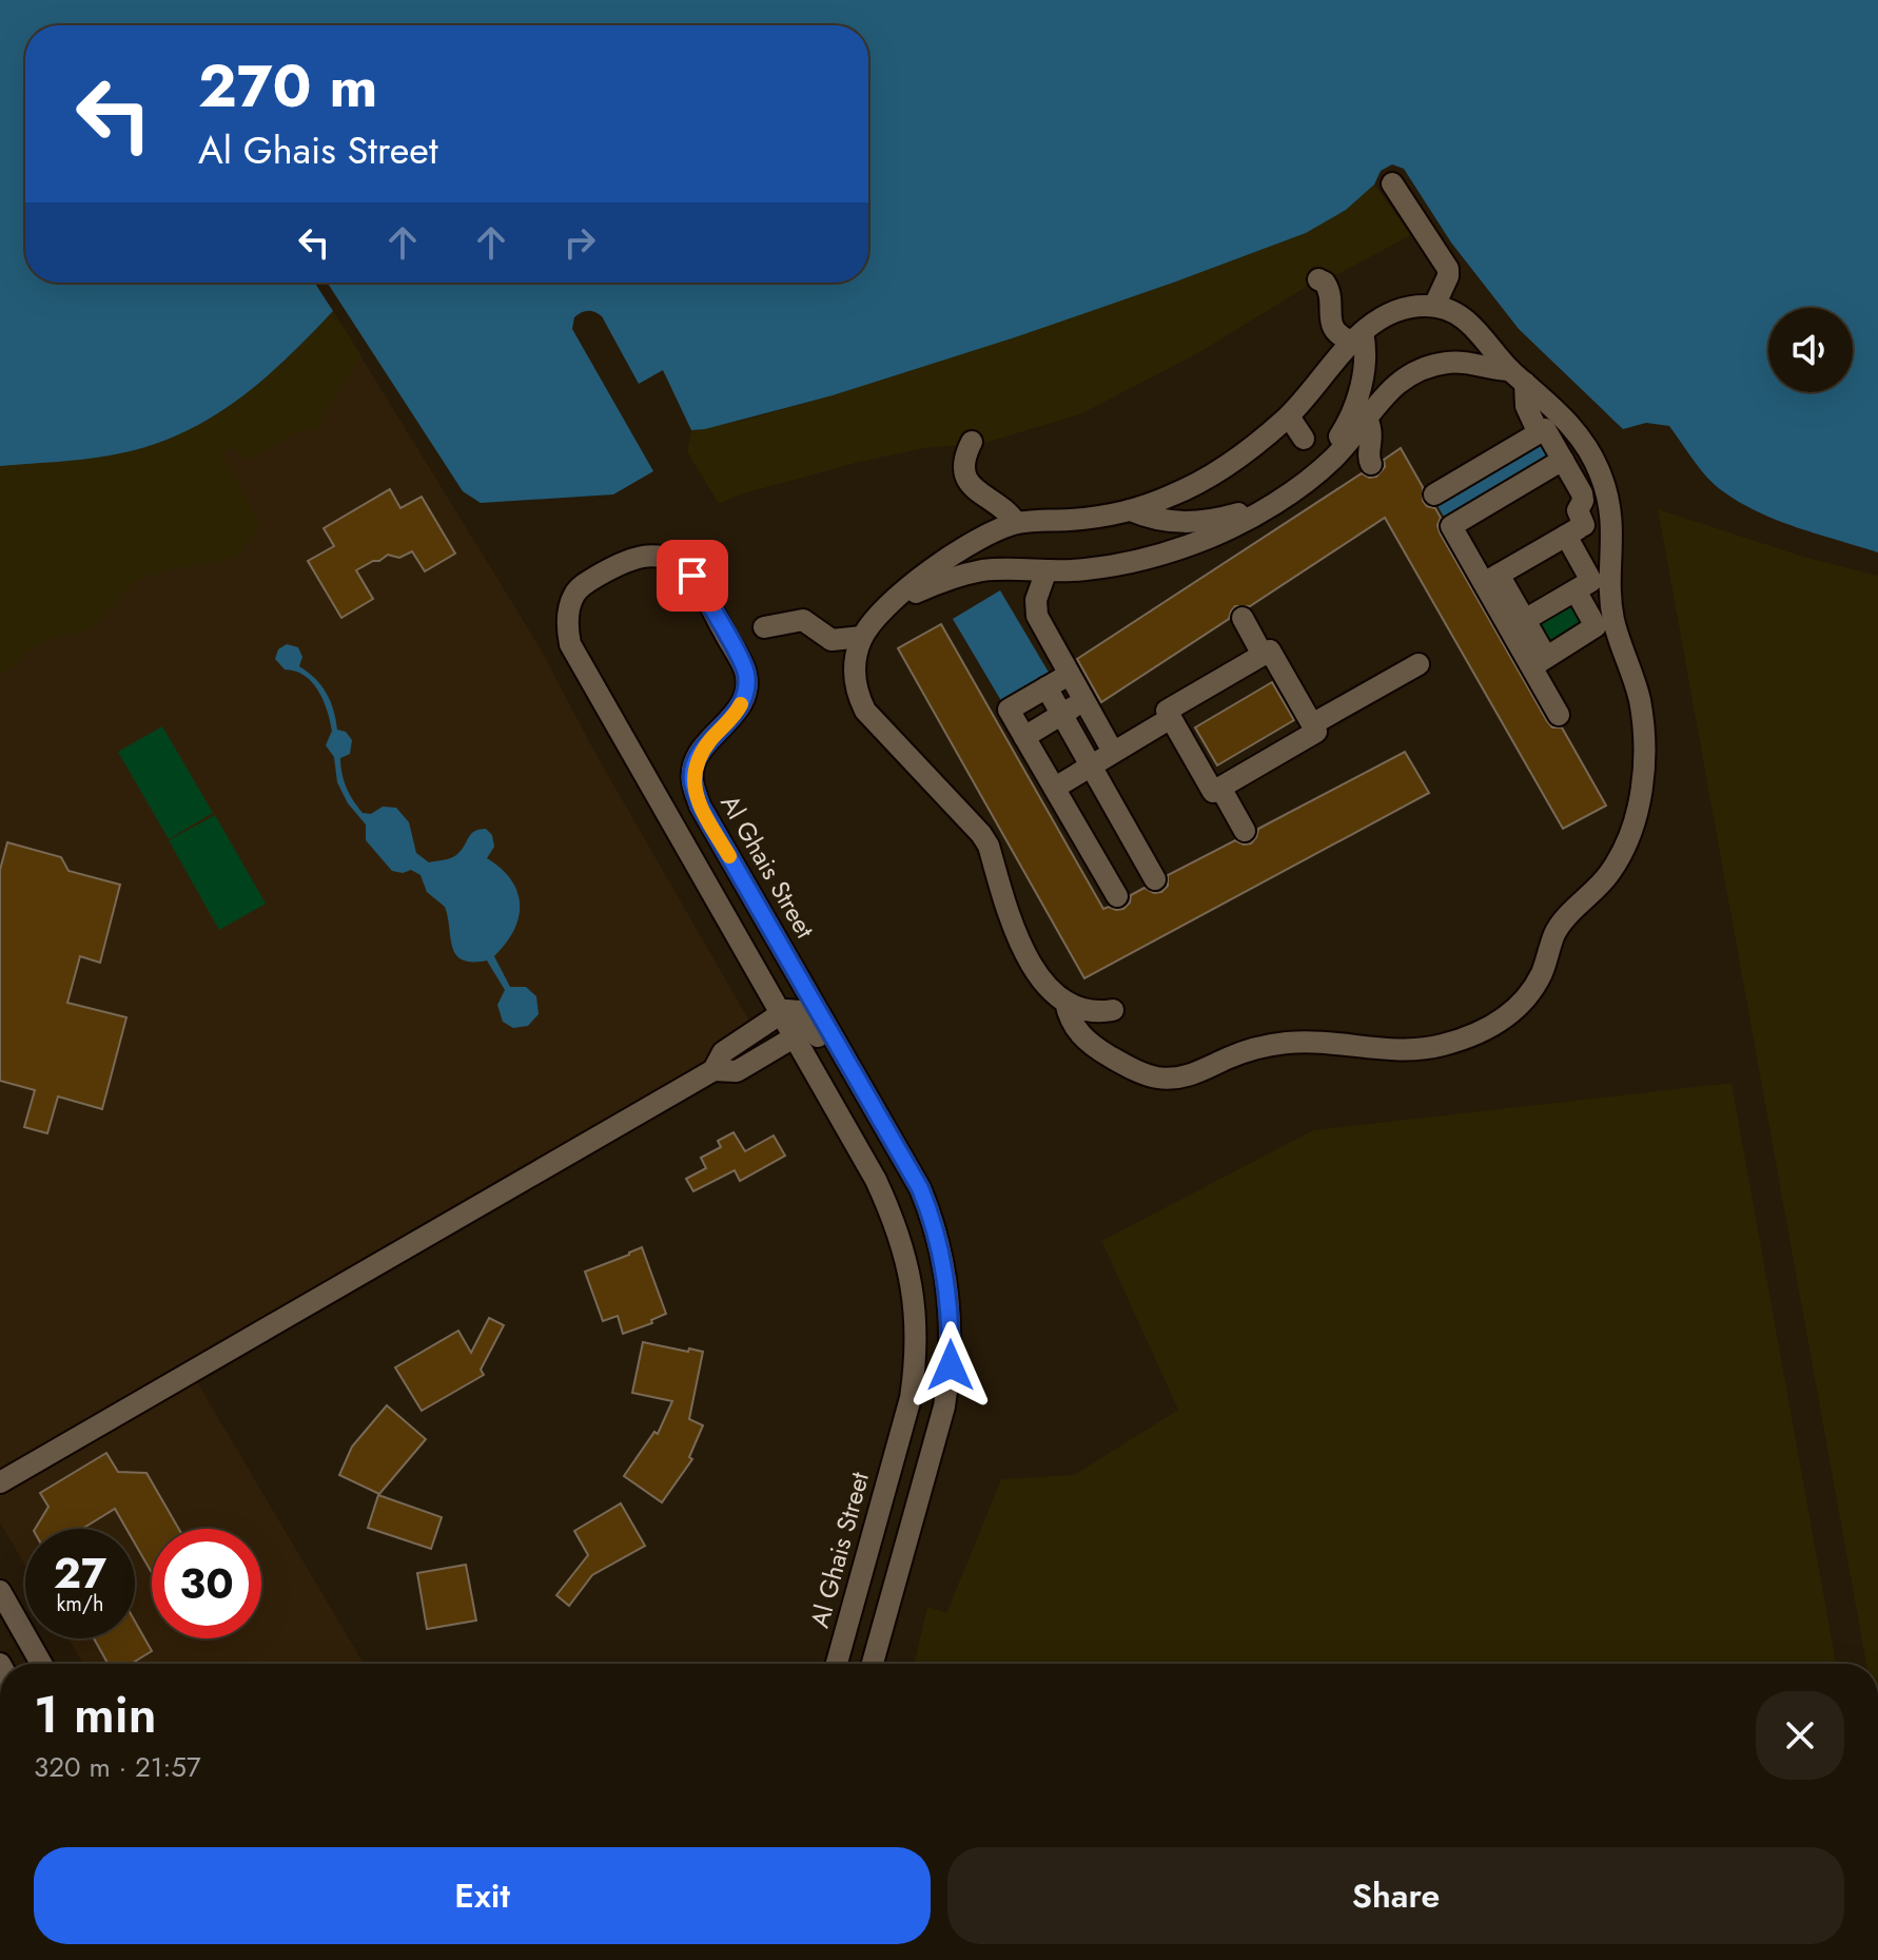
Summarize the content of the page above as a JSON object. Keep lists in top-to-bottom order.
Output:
{
  "streets": {
    "street": ["Al Ghais Street"]
  },
  "page": {
    "turn": ["270 m", "Al Ghais Street"],
    "speed": "27 km/h",
    "limit": "30",
    "heading": ["1 min", "320 m · 21:57"],
    "buttons": ["Exit", "Share"]
  }
}
